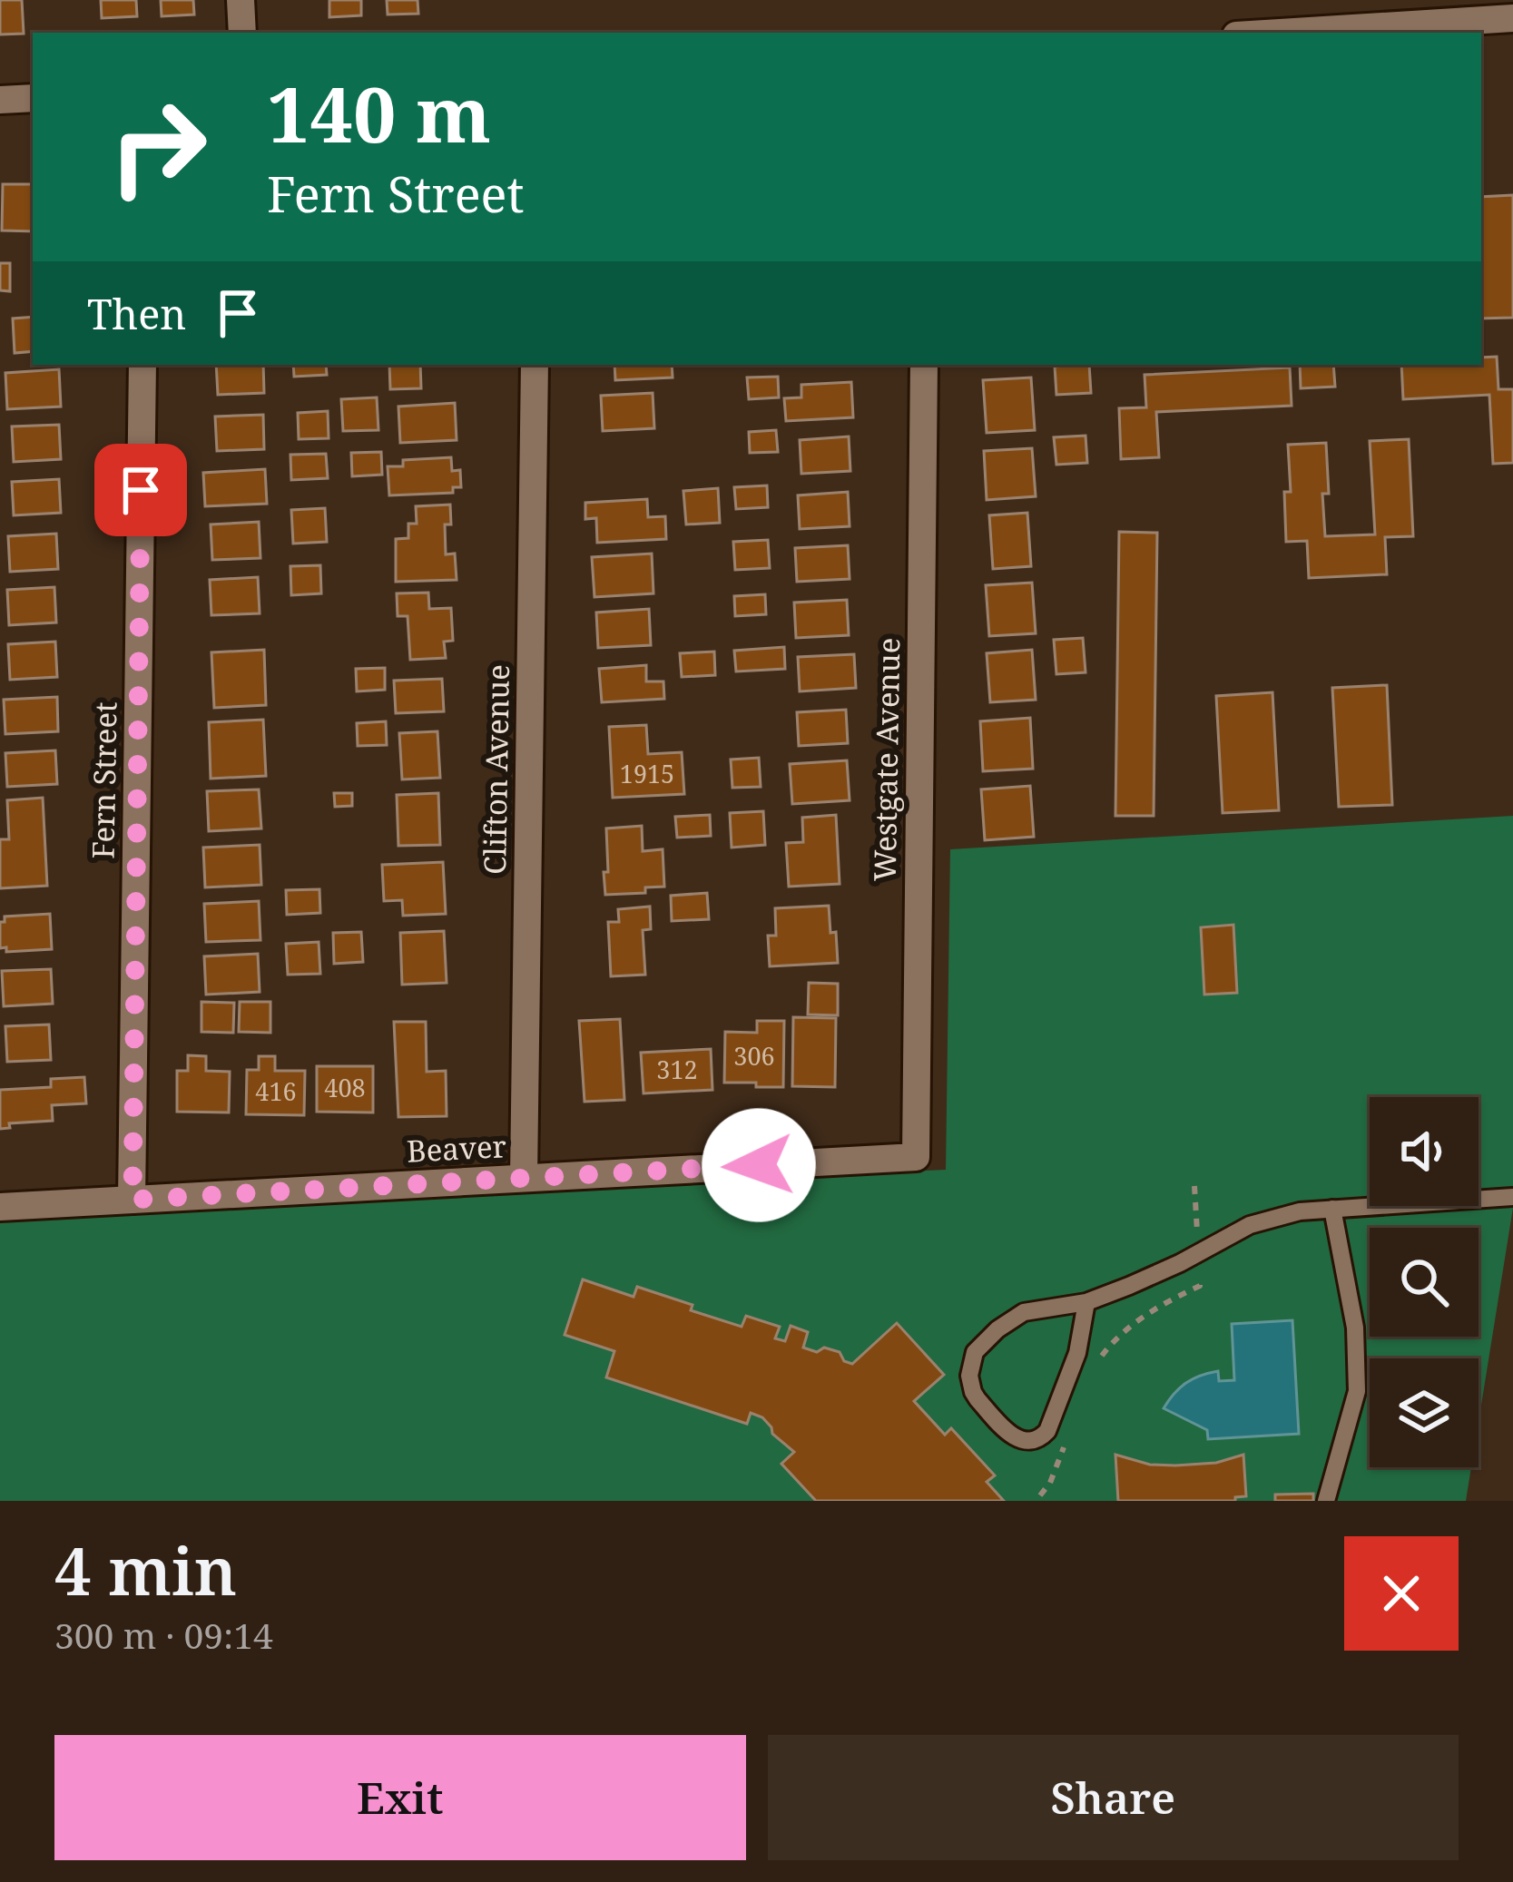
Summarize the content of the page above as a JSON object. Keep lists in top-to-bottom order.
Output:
{
  "streets": {
    "street": [
      "Westgate Avenue",
      "Clifton Avenue",
      "Fern Street",
      "Beaver"
    ]
  },
  "crossings": [
    ["Westgate Avenue", "Beaver"],
    ["Clifton Avenue", "Beaver"],
    ["Fern Street", "Beaver"]
  ],
  "house_numbers": [
    "1915",
    "306",
    "312",
    "408",
    "416"
  ],
  "page": {
    "turn": ["140 m", "Fern Street"],
    "then": "Then",
    "heading": ["4 min", "300 m · 09:14"],
    "buttons": ["Exit", "Share"]
  }
}
